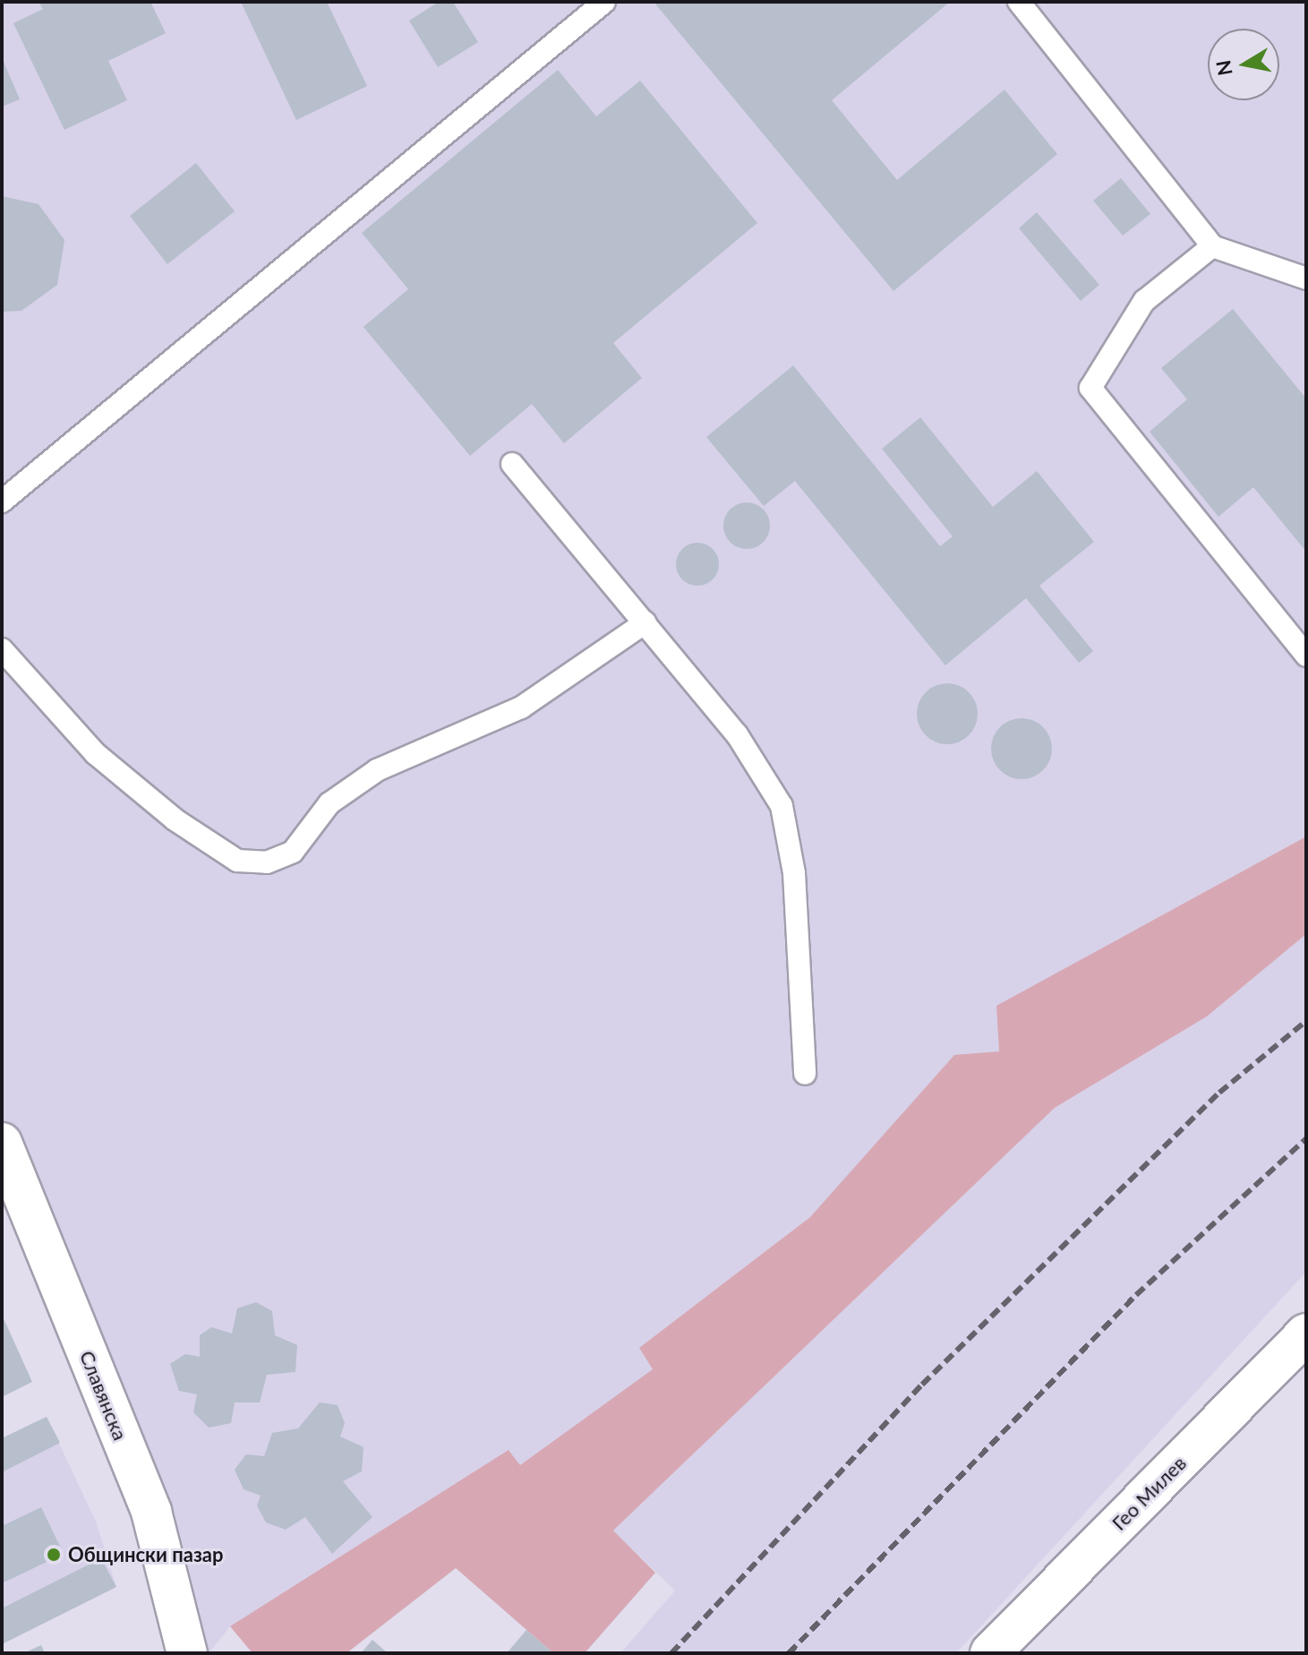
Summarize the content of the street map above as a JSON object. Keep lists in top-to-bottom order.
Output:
{
  "streets": {
    "street": ["Славянска", "Гео Милев"]
  },
  "places": ["Общински пазар"],
  "north": "left"
}
